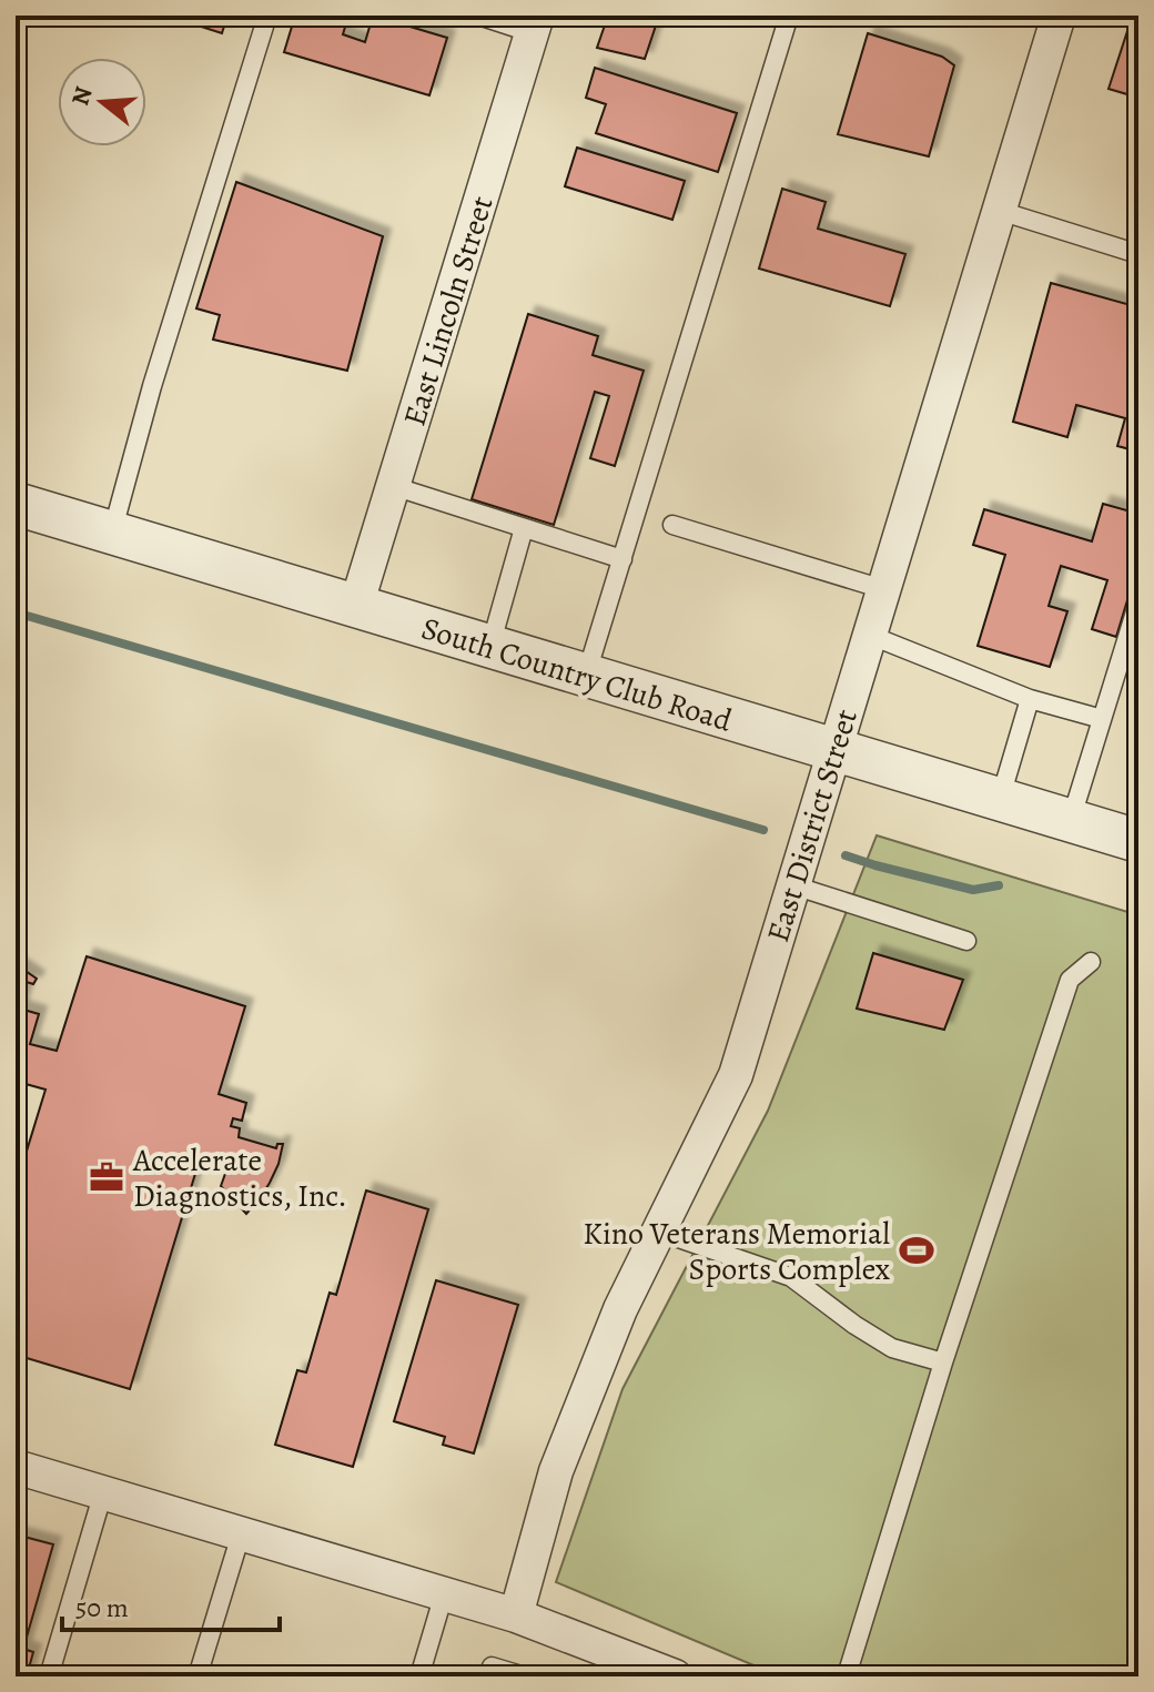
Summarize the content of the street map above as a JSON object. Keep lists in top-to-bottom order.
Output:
{
  "streets": {
    "street": ["East Lincoln Street", "South Country Club Road", "East District Street"]
  },
  "crossings": [
    ["East Lincoln Street", "South Country Club Road"],
    ["South Country Club Road", "East District Street"]
  ],
  "places": {
    "office": ["Accelerate Diagnostics, Inc."],
    "sports": ["Kino Veterans Memorial Sports Complex"]
  },
  "scale_bar": "50 m",
  "north": "left"
}
